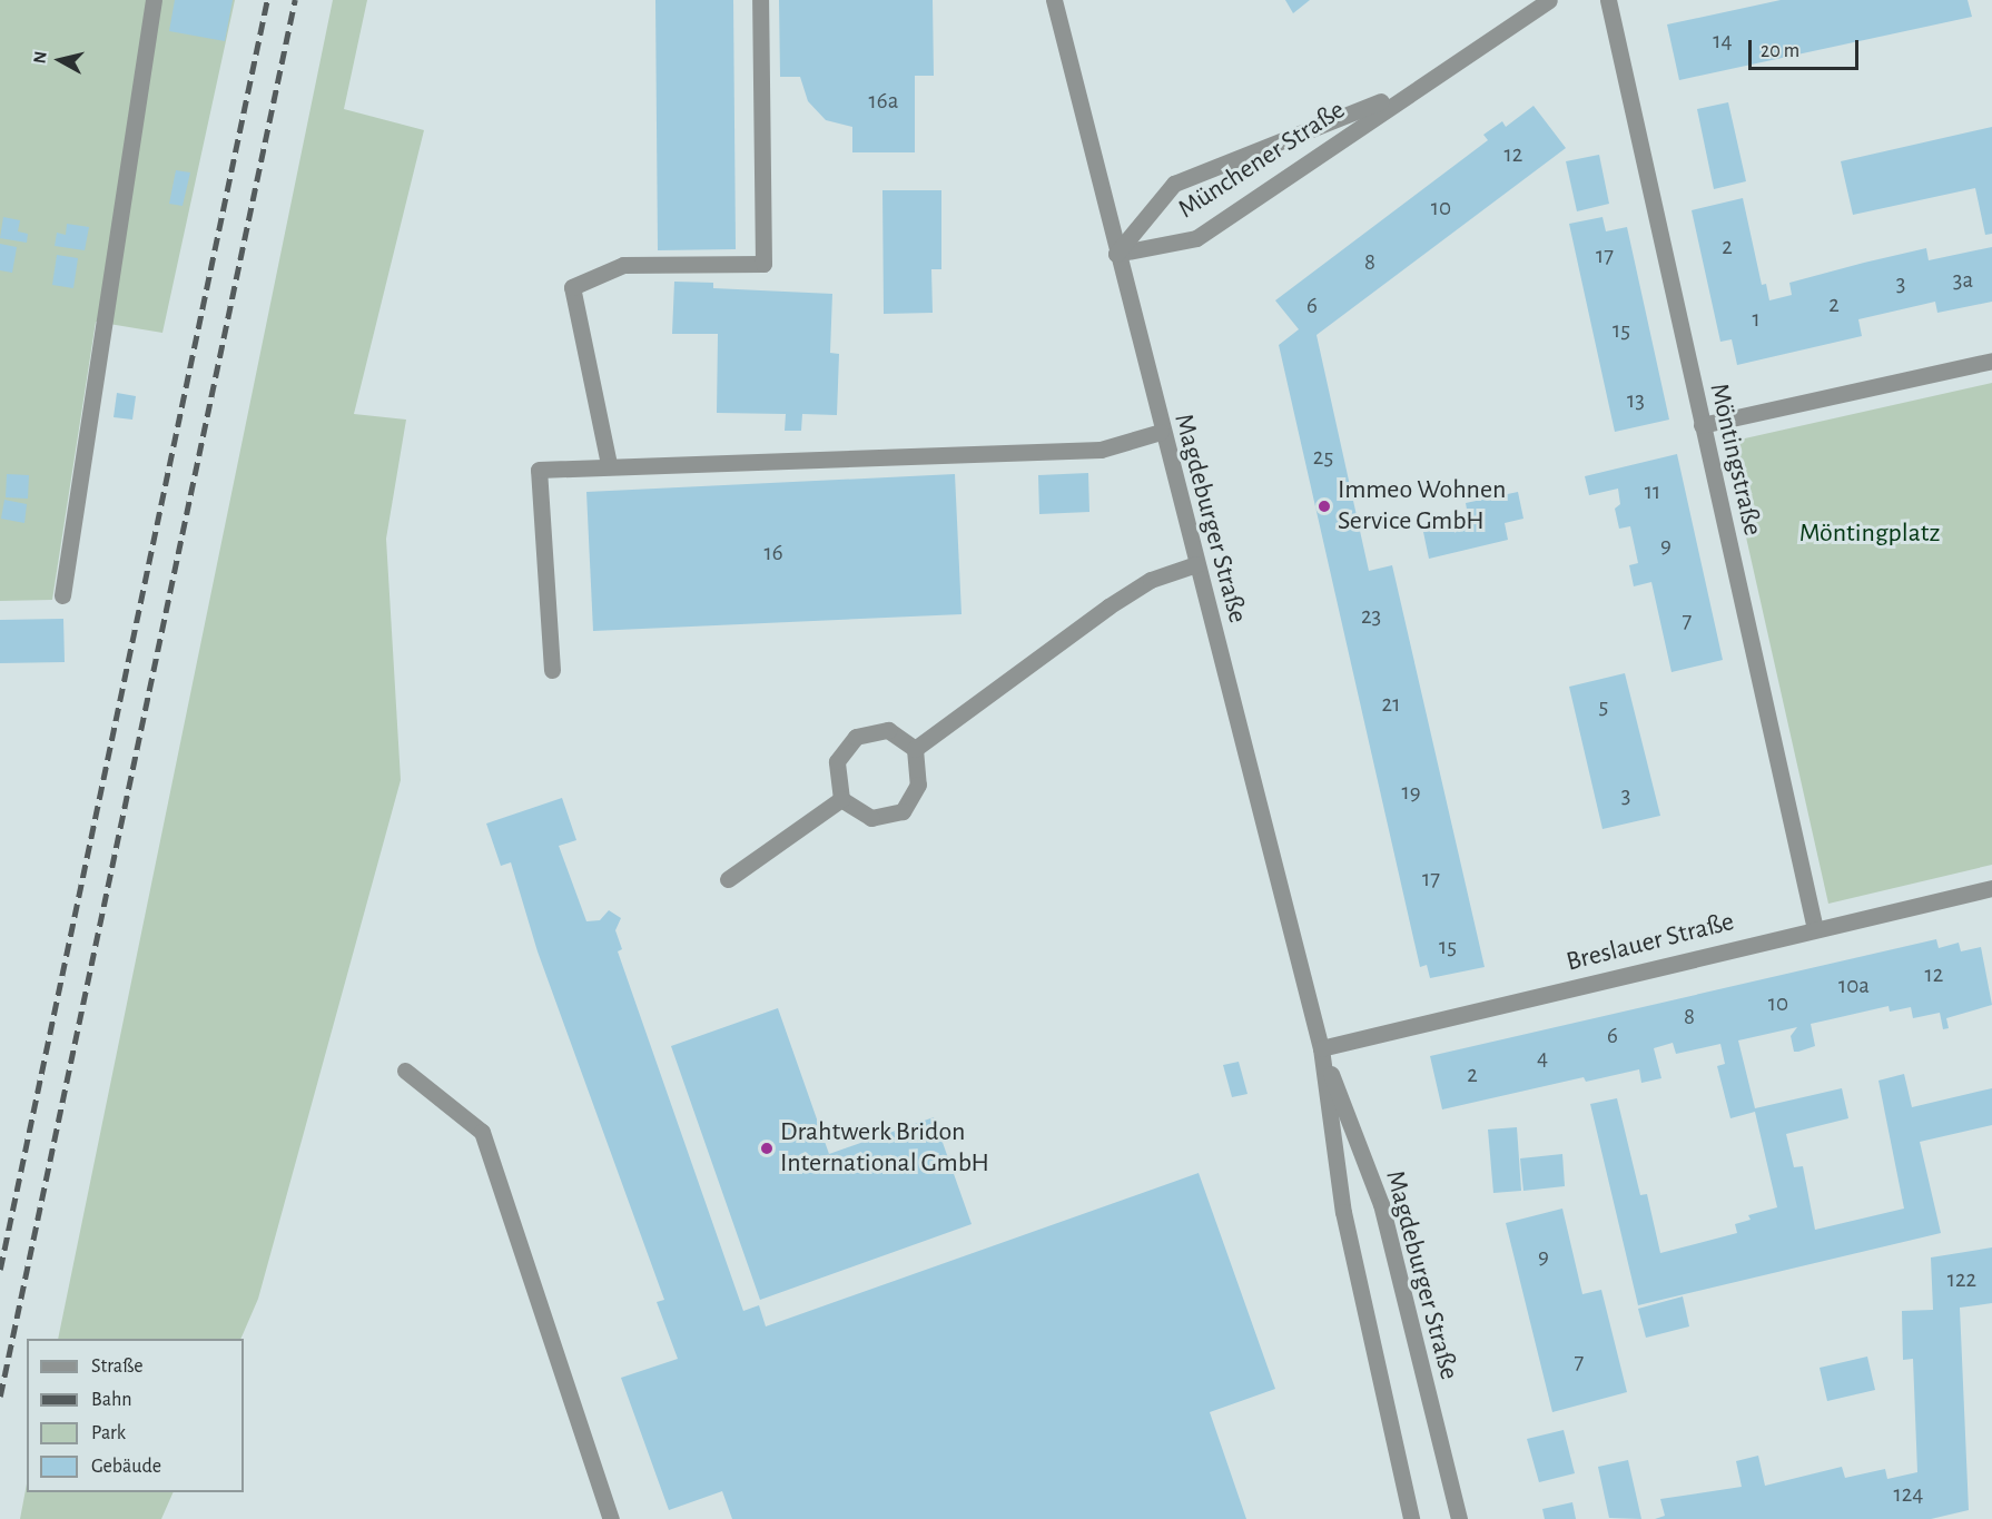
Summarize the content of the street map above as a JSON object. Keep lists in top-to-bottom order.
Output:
{
  "streets": {
    "street": [
      "Münchener Straße",
      "Möntingstraße",
      "Magdeburger Straße",
      "Breslauer Straße"
    ]
  },
  "crossings": [
    ["Münchener Straße", "Magdeburger Straße"],
    ["Möntingstraße", "Breslauer Straße"],
    ["Magdeburger Straße", "Breslauer Straße"]
  ],
  "parks": ["Möntingplatz"],
  "places": ["Immeo Wohnen Service GmbH", "Drahtwerk Bridon International GmbH"],
  "house_numbers": [
    "14",
    "16a",
    "12",
    "10",
    "2",
    "17",
    "8",
    "3a",
    "3",
    "2",
    "6",
    "1",
    "15",
    "13",
    "25",
    "11",
    "9",
    "16",
    "23",
    "7",
    "21",
    "5",
    "19",
    "3",
    "17",
    "15",
    "12",
    "10a",
    "10",
    "8",
    "6",
    "4",
    "2",
    "9",
    "122",
    "7",
    "124"
  ],
  "legend": [
    "Straße",
    "Bahn",
    "Park",
    "Gebäude"
  ],
  "scale_bar": "20 m",
  "north": "left"
}
